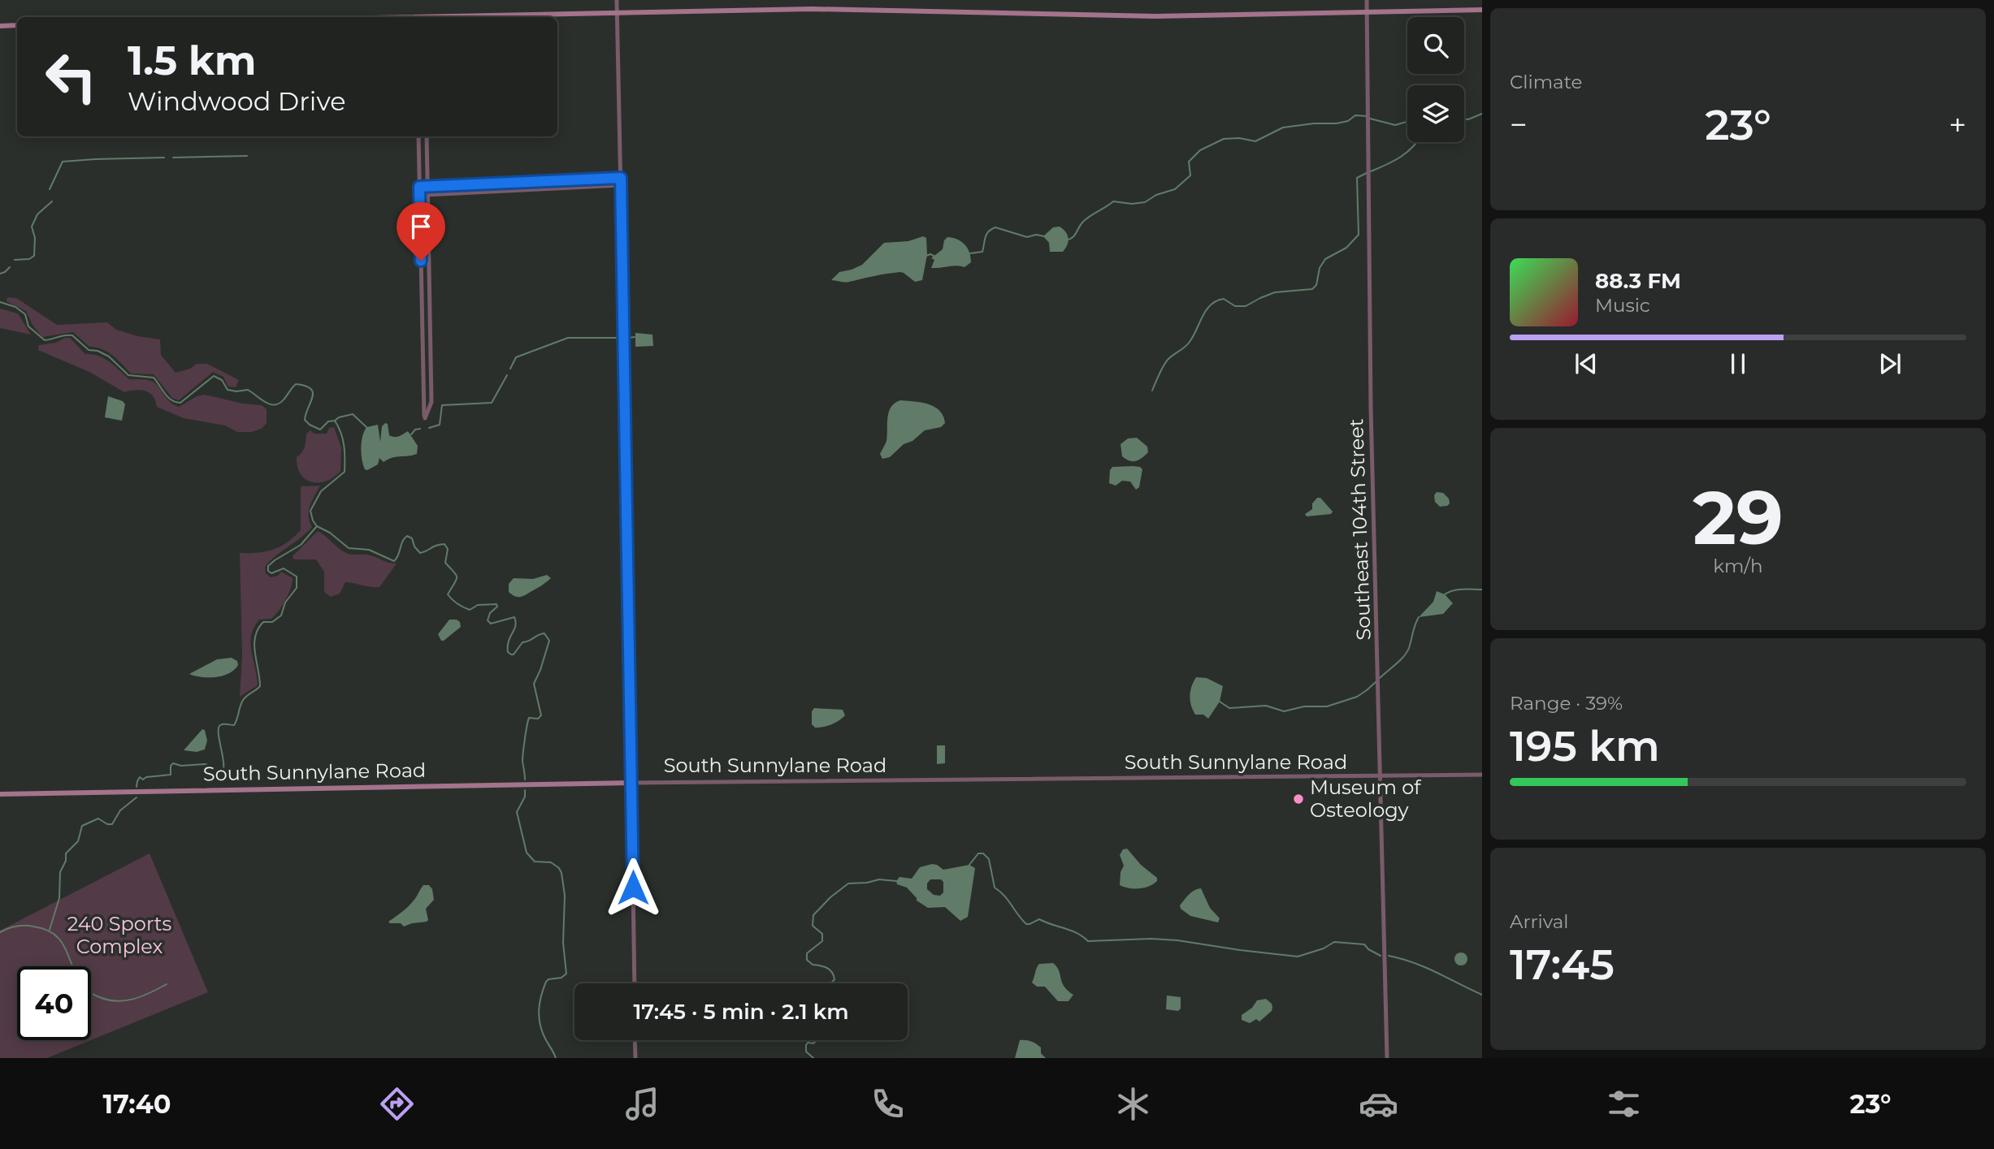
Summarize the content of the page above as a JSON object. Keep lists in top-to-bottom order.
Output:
{
  "streets": {
    "main road": ["South Sunnylane Road"],
    "street": ["Southeast 104th Street"]
  },
  "crossings": [
    ["Southeast 104th Street", "South Sunnylane Road"]
  ],
  "parks": ["240 Sports Complex"],
  "places": ["Museum of Osteology"],
  "page": {
    "tile": [
      "Climate",
      ["29", "km/h"],
      ["Range · 39%", "195 km"],
      ["Arrival", "17:45"]
    ],
    "turn": ["1.5 km", "Windwood Drive"],
    "heat": ["−", "23°", "+"],
    "song": ["88.3 FM", "Music"],
    "limit": "40",
    "trip": "17:45 · 5 min · 2.1 km",
    "tabs": ["17:40", "23°"]
  }
}
